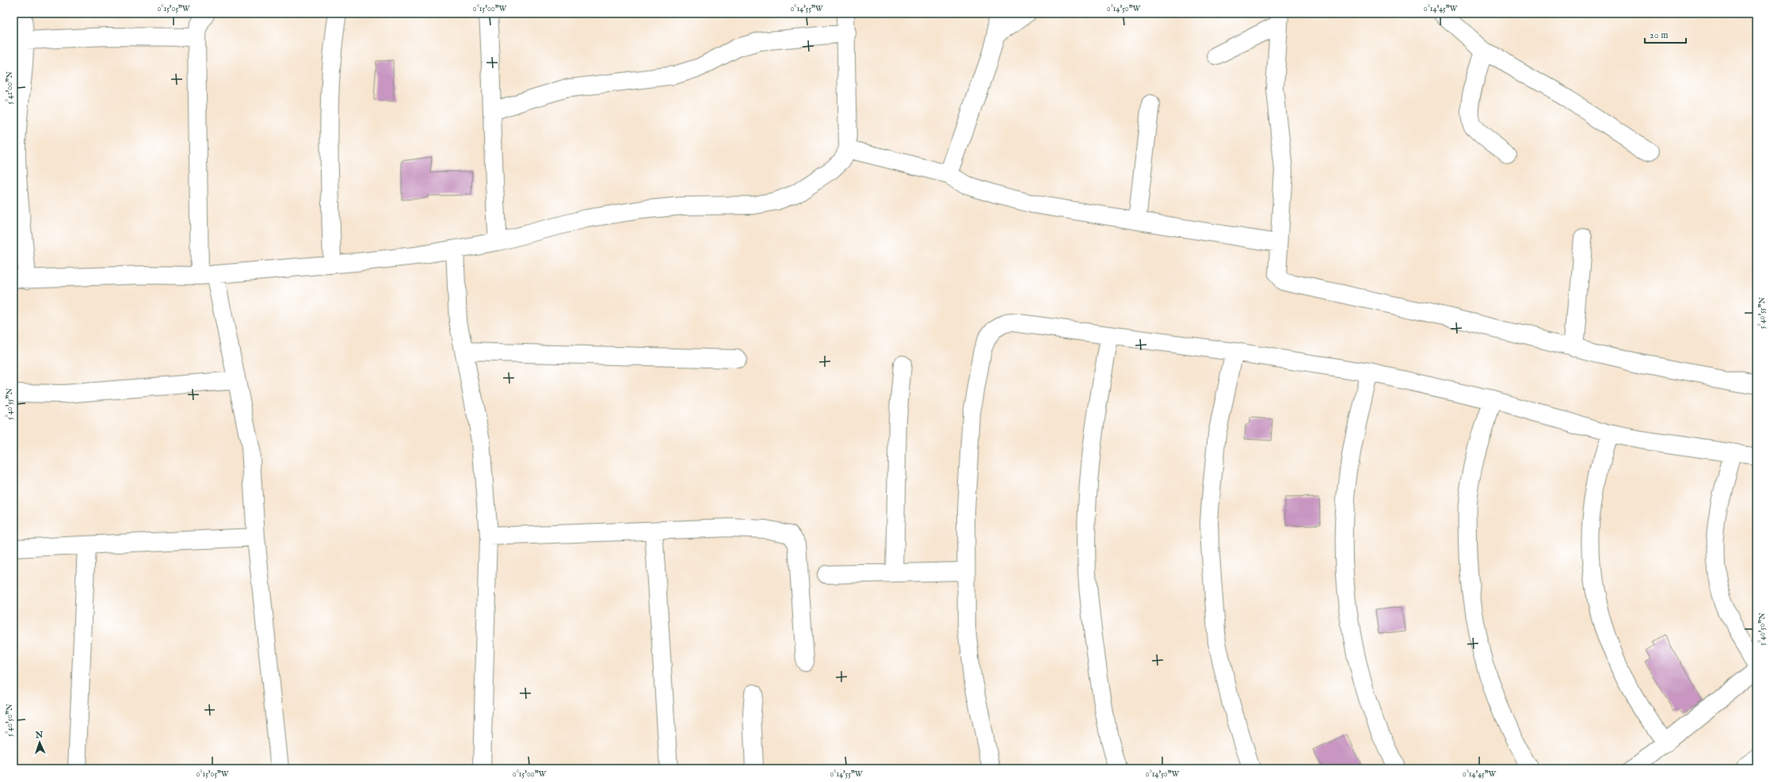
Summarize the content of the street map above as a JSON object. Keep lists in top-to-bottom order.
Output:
{
  "scale_bar": "20 m",
  "north": "top",
  "coordinates": [
    "0°15'05\"W",
    "0°15'00\"W",
    "0°14'55\"W",
    "0°14'50\"W",
    "0°14'45\"W",
    "5°41'00\"N",
    "5°40'55\"N",
    "5°40'50\"N"
  ]
}
